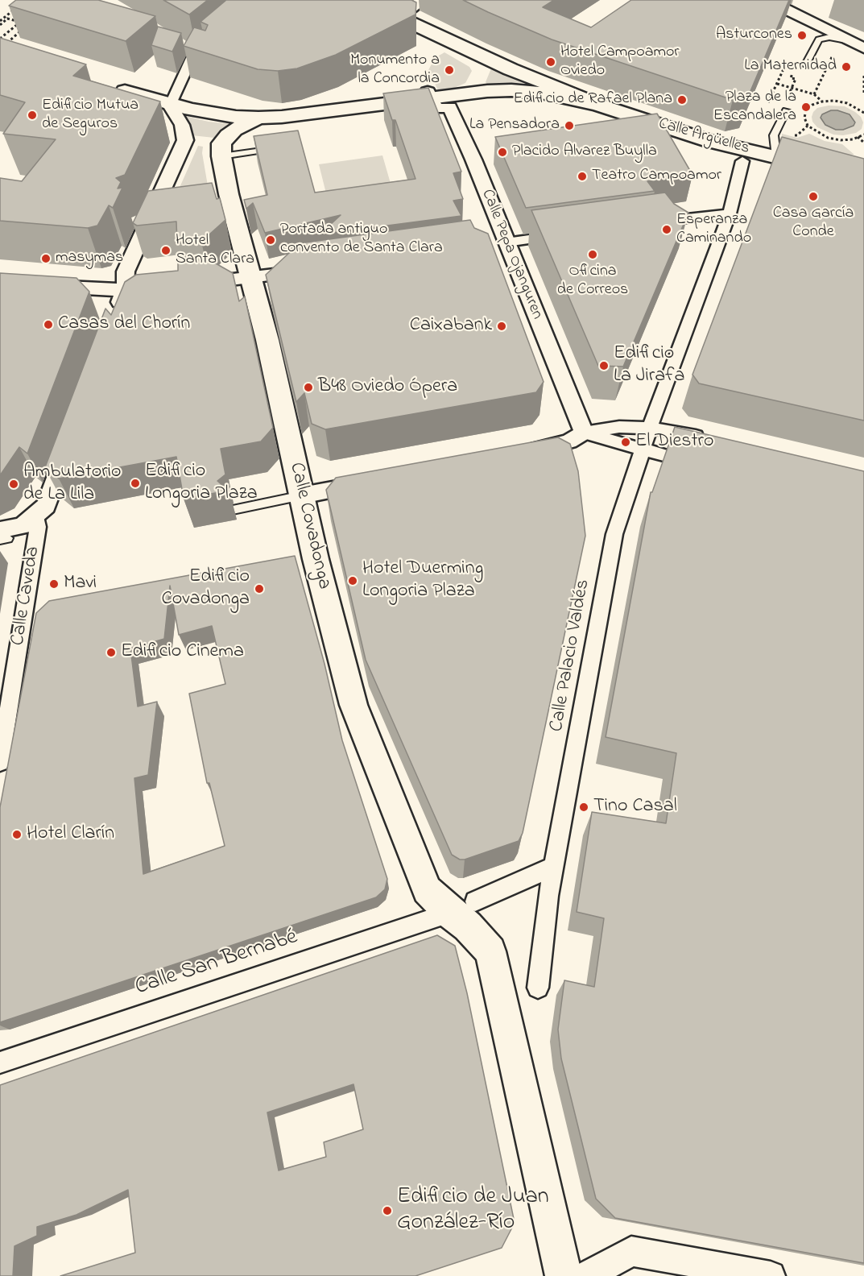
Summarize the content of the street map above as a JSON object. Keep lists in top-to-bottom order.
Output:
{
  "streets": {
    "street": [
      "Calle Argüelles",
      "Calle Pepa Ojanguren",
      "Calle Covadonga",
      "Calle Caveda",
      "Calle Palacio Valdés",
      "Calle San Bernabé"
    ]
  },
  "crossings": [
    ["Calle Covadonga", "Calle San Bernabé"],
    ["Calle Palacio Valdés", "Calle San Bernabé"]
  ],
  "places": [
    "Asturcones",
    "Hotel Campoamor Oviedo",
    "La Maternidad",
    "Monumento a la Concordia",
    "Edificio de Rafael Plana",
    "Plaza de la Escandalera",
    "Edificio Mutua de Seguros",
    "La Pensadora",
    "Placido Alvarez Buylla",
    "Teatro Campoamor",
    "Casa García Conde",
    "Esperanza Caminando",
    "Portada antiguo convento de Santa Clara",
    "Hotel Santa Clara",
    "Oficina de Correos",
    "masymas",
    "Casas del Chorín",
    "Caixabank",
    "Edificio La Jirafa",
    "B48 Oviedo Ópera",
    "El Diestro",
    "Edificio Longoria Plaza",
    "Ambulatorio de La Lila",
    "Hotel Duerming Longoria Plaza",
    "Mavi",
    "Edificio Covadonga",
    "Edificio Cinema",
    "Tino Casal",
    "Hotel Clarín",
    "Edificio de Juan González-Río"
  ]
}
